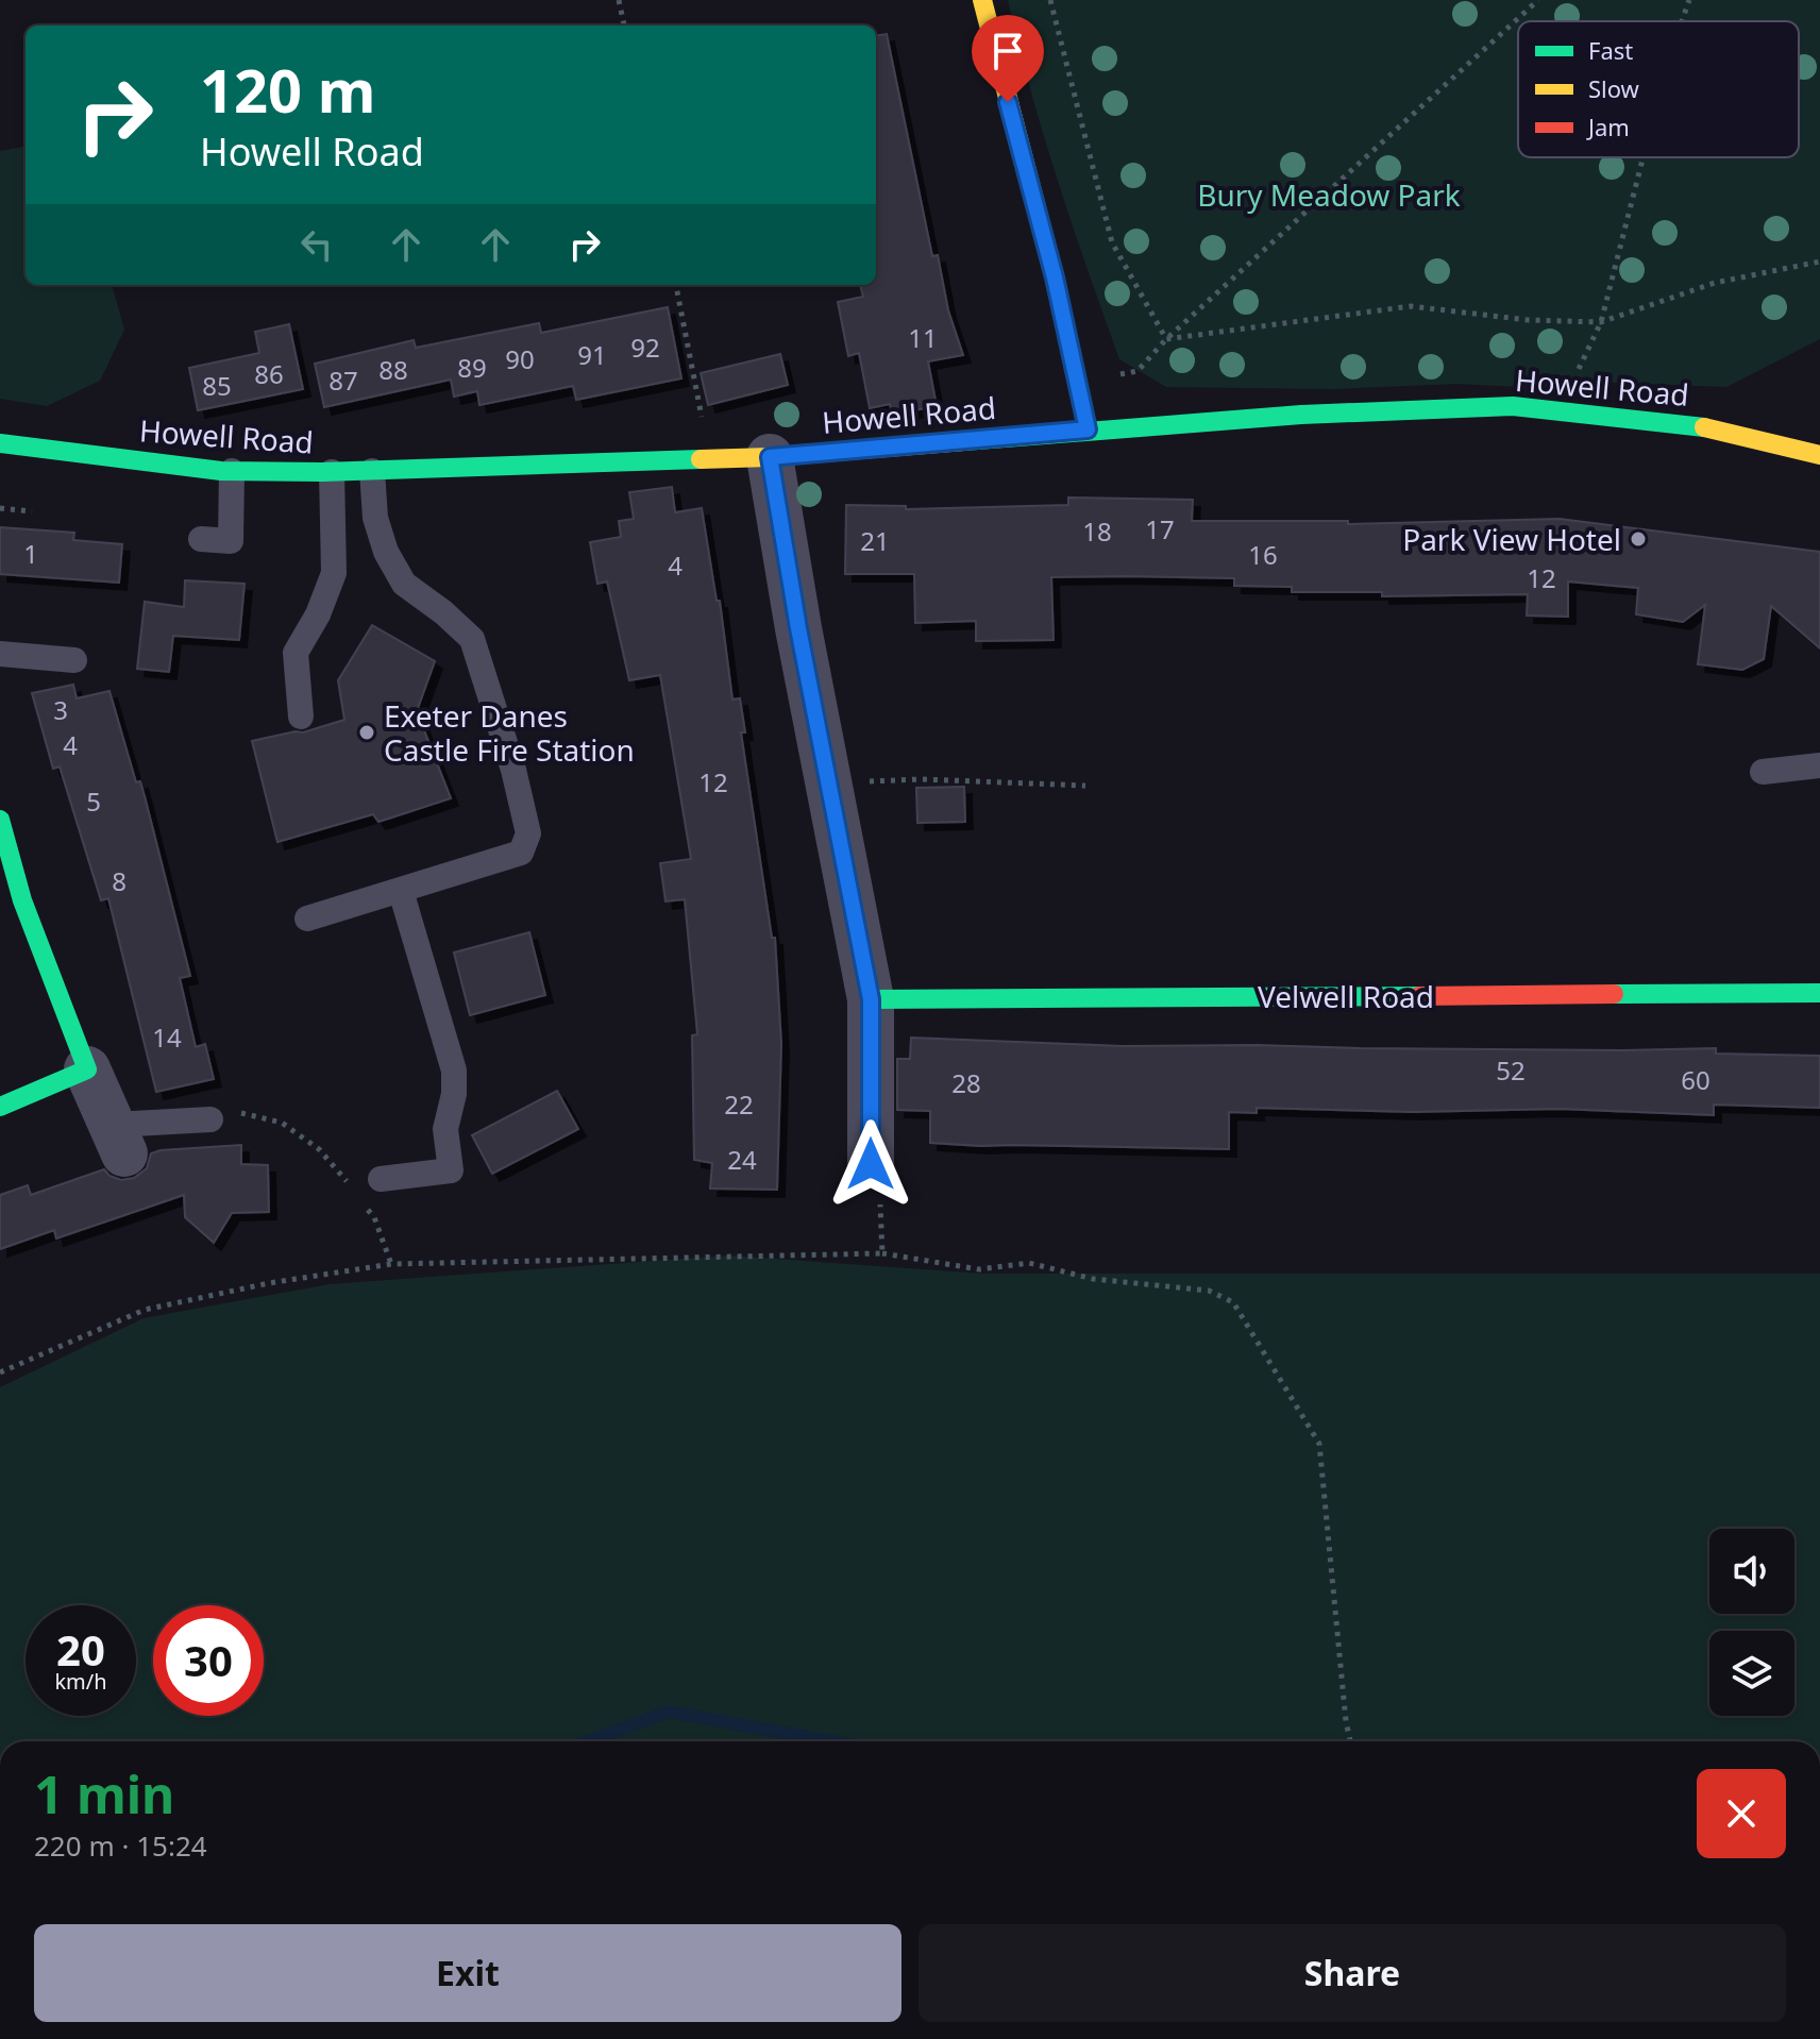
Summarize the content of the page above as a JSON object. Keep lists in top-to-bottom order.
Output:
{
  "streets": {
    "street": ["Howell Road", "Velwell Road"]
  },
  "parks": ["Bury Meadow Park"],
  "places": ["Park View Hotel", "Exeter Danes Castle Fire Station"],
  "house_numbers": [
    "11",
    "92",
    "91",
    "90",
    "89",
    "88",
    "86",
    "87",
    "85",
    "17",
    "18",
    "21",
    "1",
    "16",
    "4",
    "12",
    "3",
    "4",
    "12",
    "5",
    "8",
    "14",
    "52",
    "60",
    "28",
    "22",
    "24"
  ],
  "legend": ["Fast", "Slow", "Jam"],
  "page": {
    "turn": ["120 m", "Howell Road"],
    "speed": "20 km/h",
    "limit": "30",
    "heading": ["1 min", "220 m · 15:24"],
    "buttons": ["Exit", "Share"]
  }
}
